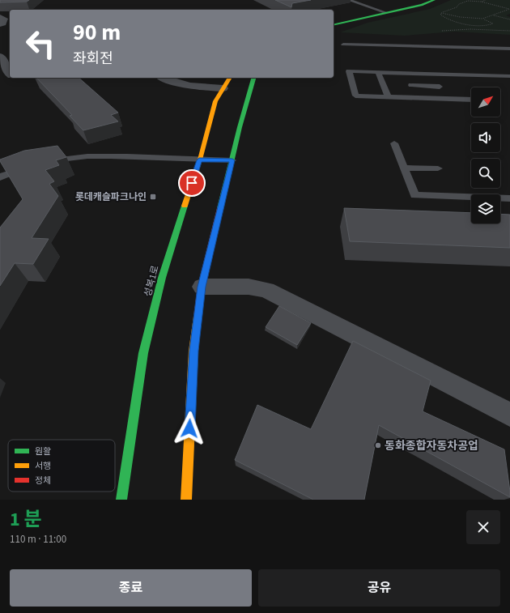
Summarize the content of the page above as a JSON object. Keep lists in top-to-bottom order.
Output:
{
  "streets": {
    "street": ["성복1로"]
  },
  "places": {
    "transit": ["롯데캐슬파크나인"],
    "other": ["동화종합자동차공업"]
  },
  "legend": ["원활", "서행", "정체"],
  "north": "top right",
  "page": {
    "turn": ["90 m", "좌회전"],
    "heading": ["1 분", "110 m · 11:00"],
    "buttons": ["종료", "공유"]
  }
}
